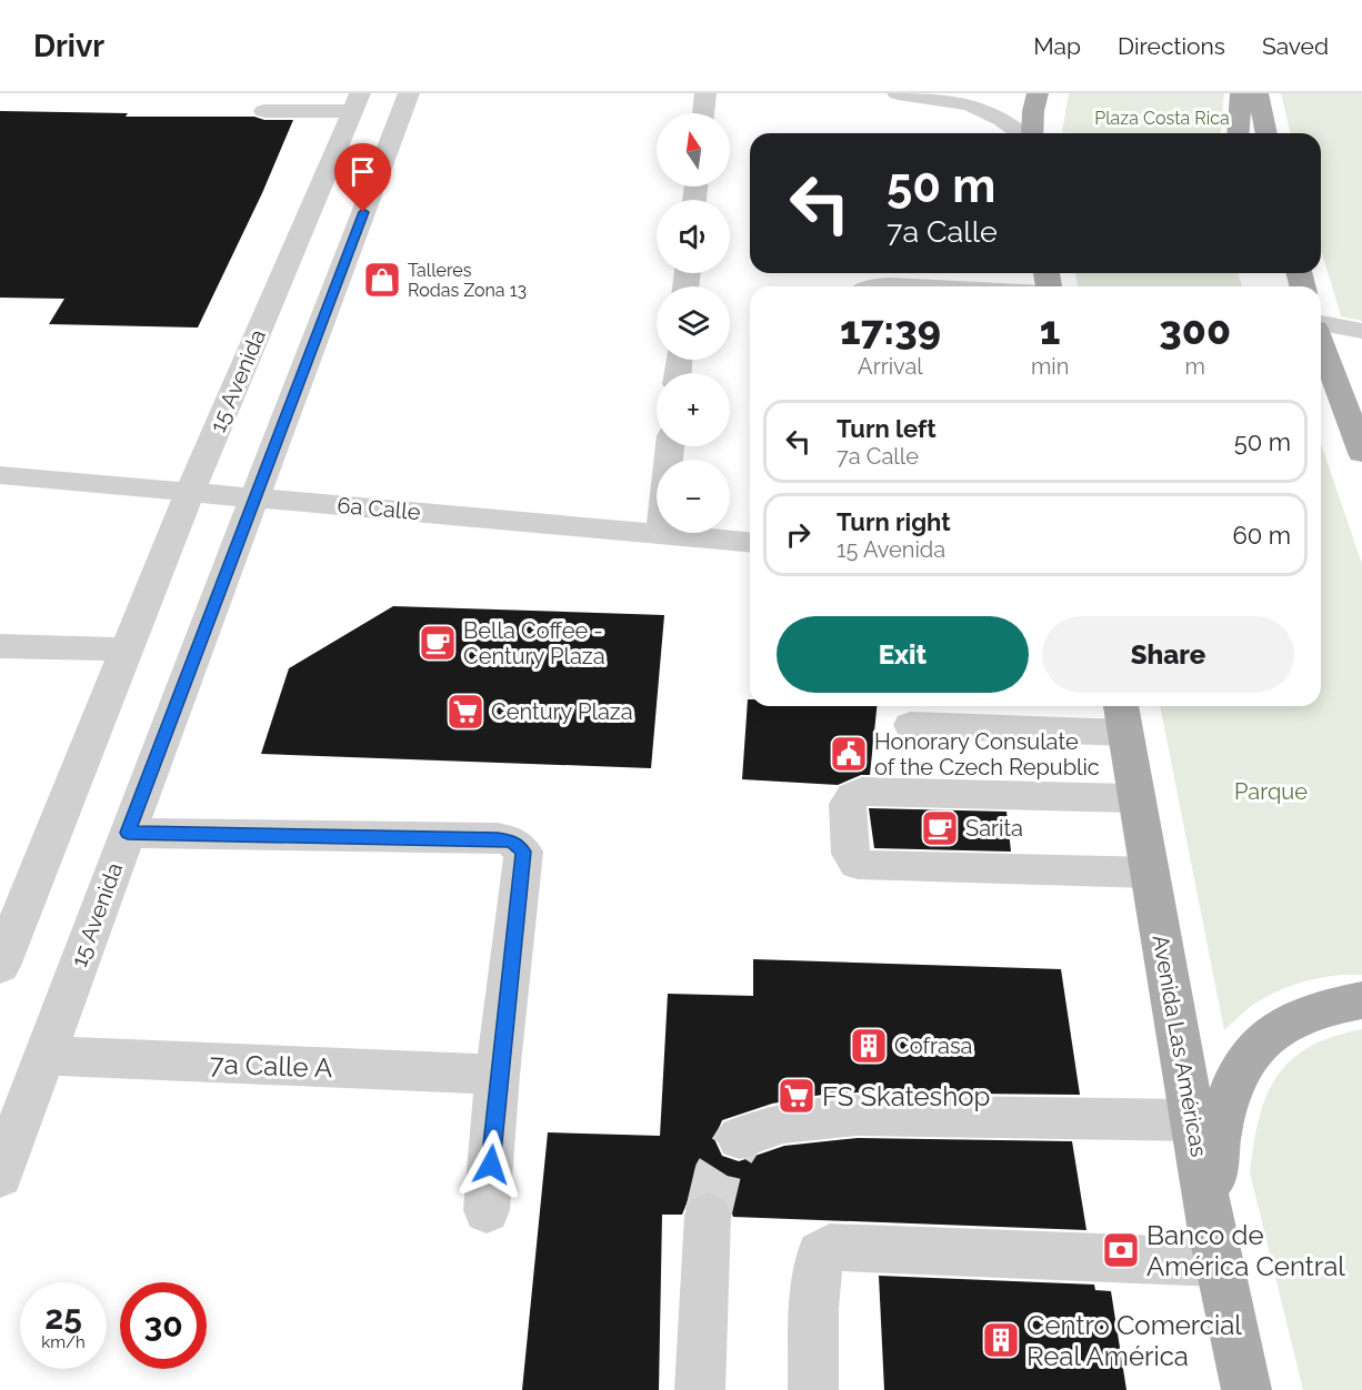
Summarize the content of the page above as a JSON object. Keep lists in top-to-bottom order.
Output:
{
  "streets": {
    "main road": ["Avenida Las Américas"],
    "street": ["15 Avenida", "6a Calle", "7a Calle A"]
  },
  "crossings": [
    ["15 Avenida", "6a Calle"],
    ["15 Avenida", "7a Calle A"]
  ],
  "parks": ["Plaza Costa Rica", "Parque"],
  "places": {
    "shop": ["Talleres Rodas Zona 13"],
    "cafe": ["Bella Coffee - Century Plaza", "Sarita"],
    "supermarket": ["Century Plaza", "FS Skateshop"],
    "public building": ["Honorary Consulate of the Czech Republic"],
    "building": ["Cofrasa", "Centro Comercial Real América"],
    "bank": ["Banco de América Central"]
  },
  "north": "top",
  "page": {
    "header": "Drivr",
    "nav": ["Map", "Directions", "Saved"],
    "map_buttons": ["+", "−"],
    "turn": ["50 m", "7a Calle"],
    "eta": [
      "17:39",
      "Arrival",
      "1",
      "min",
      "300",
      "m"
    ],
    "list": [
      {
        "name": "Turn left",
        "note": "7a Calle",
        "value": "50 m"
      },
      {
        "name": "Turn right",
        "note": "15 Avenida",
        "value": "60 m"
      }
    ],
    "buttons": ["Exit", "Share"],
    "speed": "25 km/h",
    "limit": "30"
  }
}
